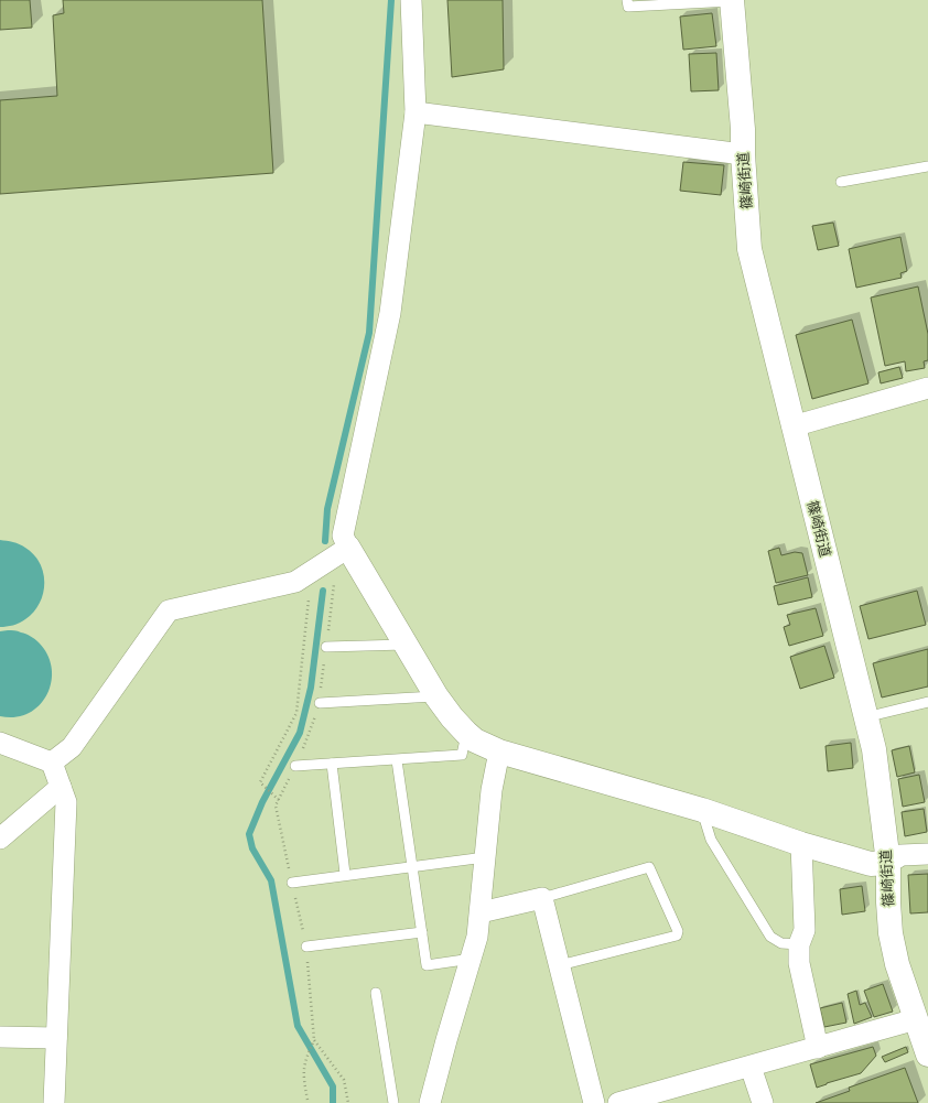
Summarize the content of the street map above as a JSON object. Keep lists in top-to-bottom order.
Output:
{
  "streets": {
    "street": ["篠崎街道"]
  }
}
